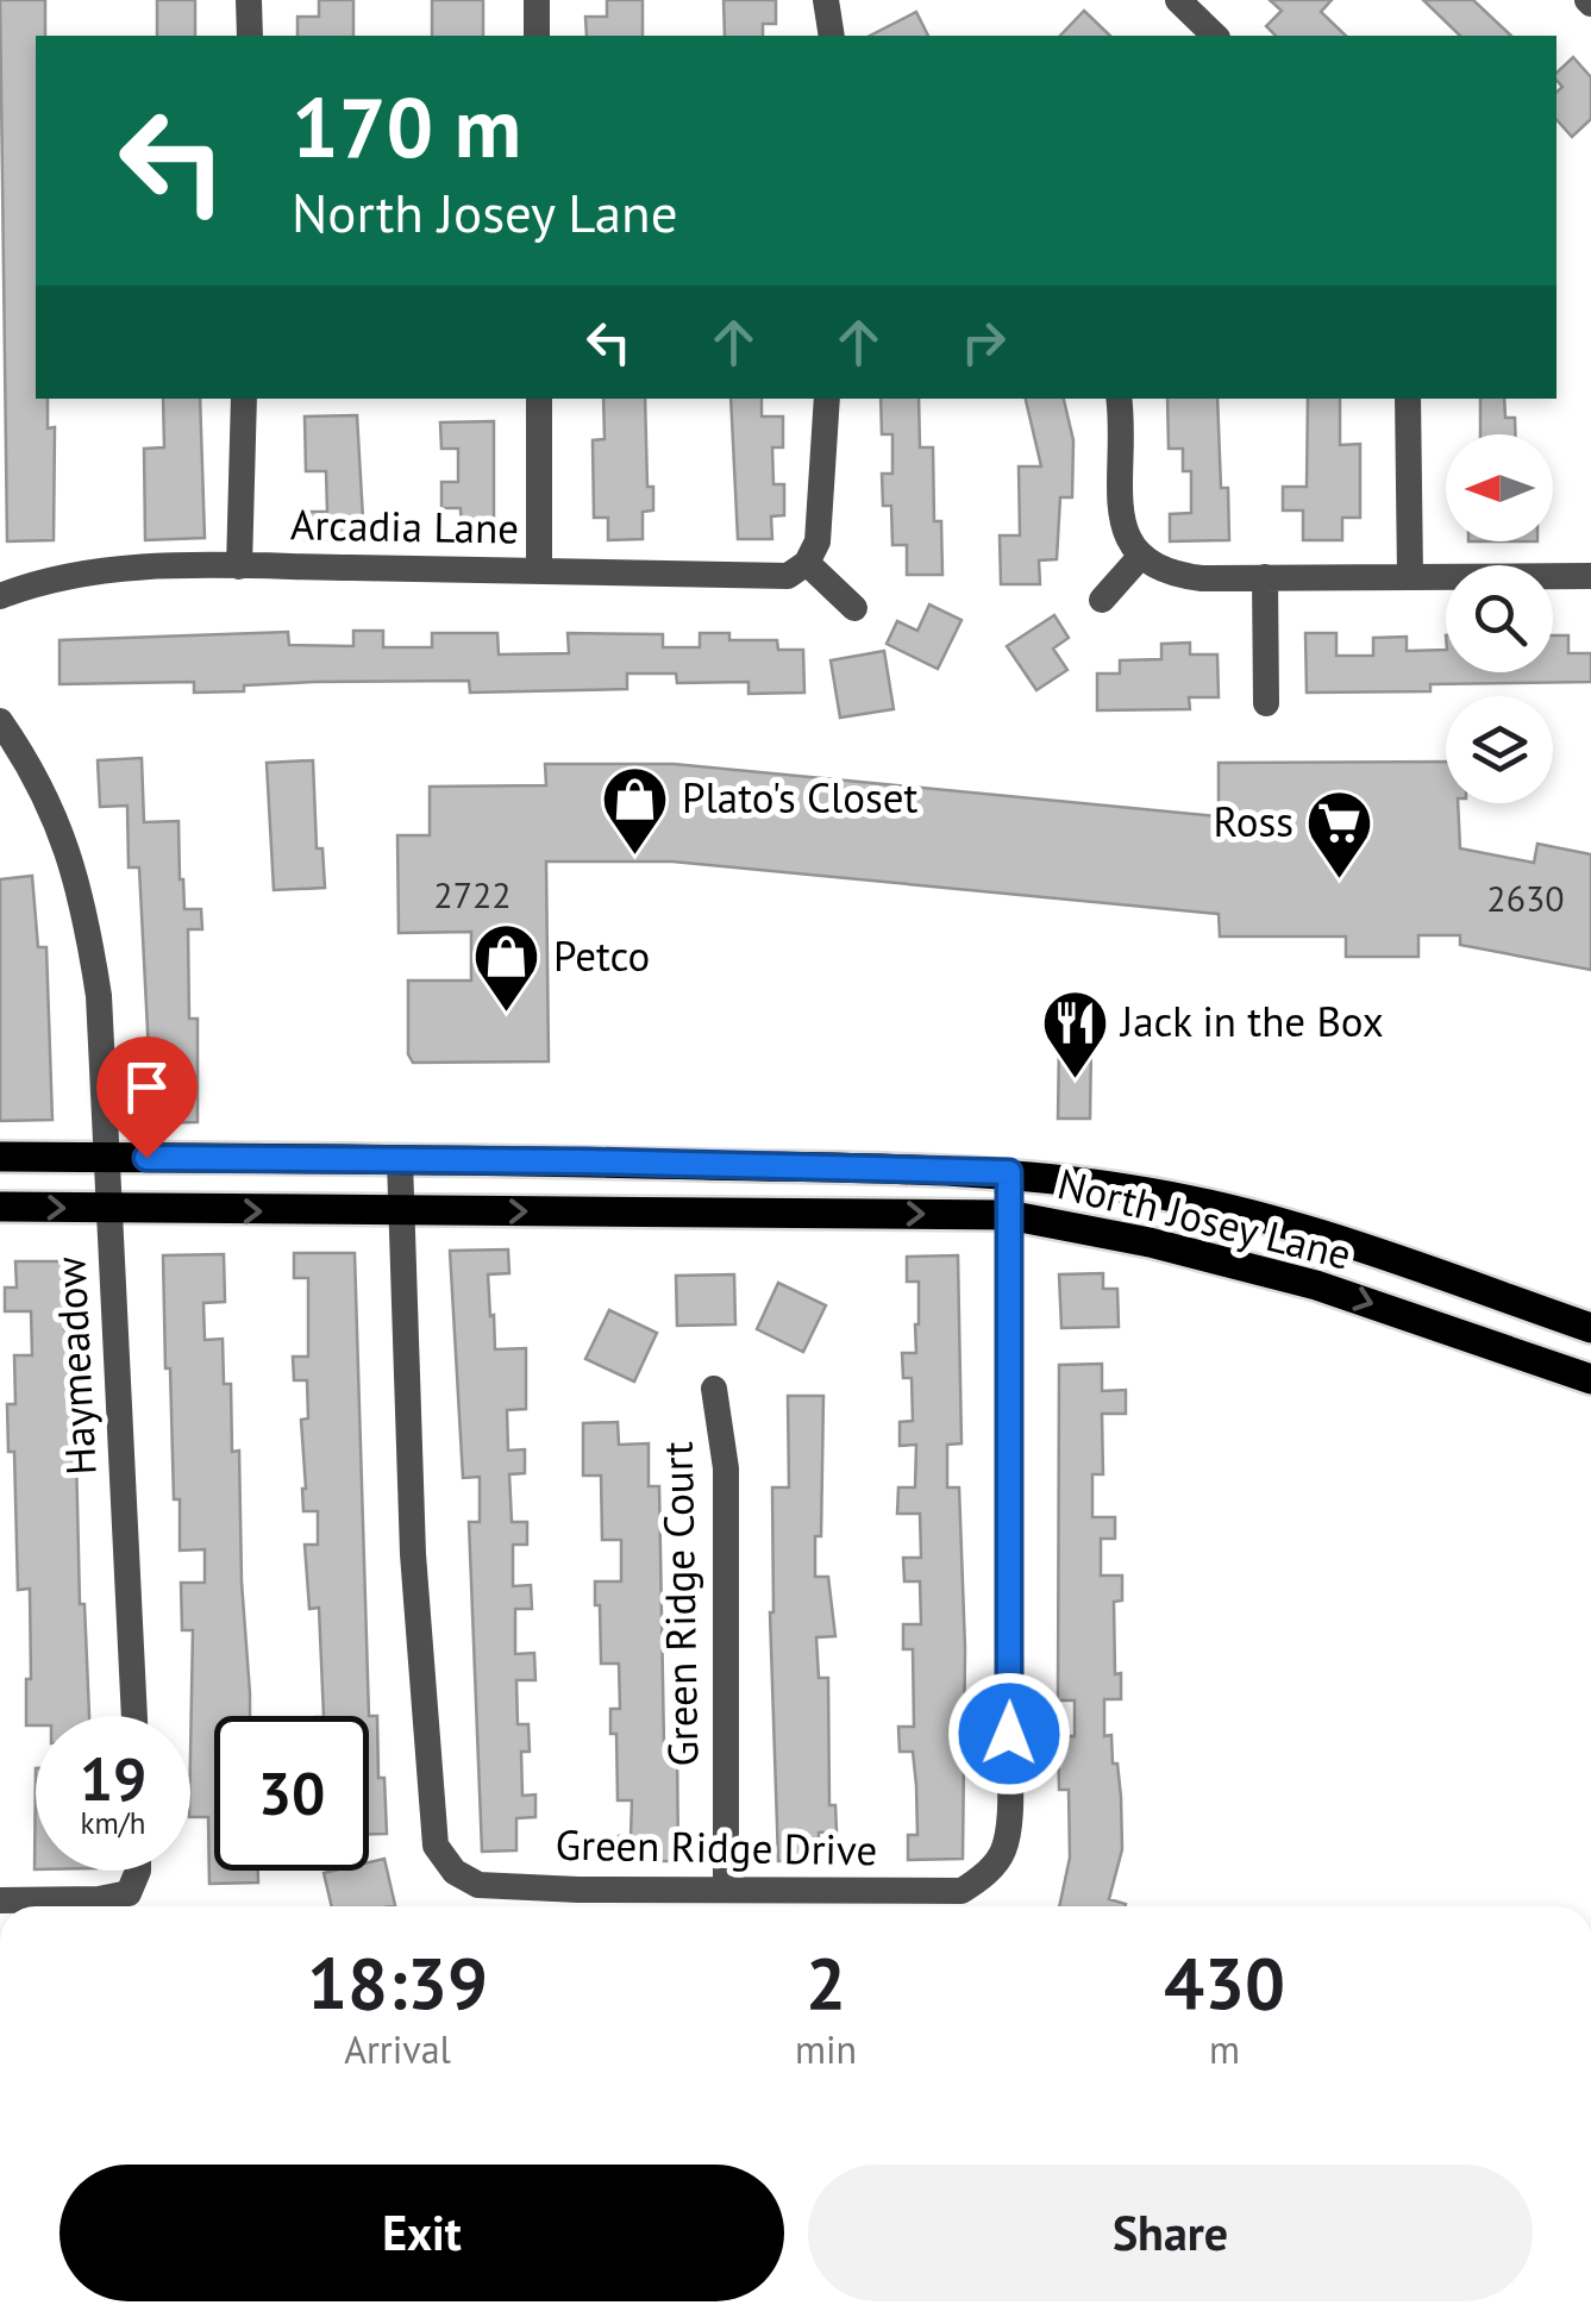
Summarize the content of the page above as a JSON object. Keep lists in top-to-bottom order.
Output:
{
  "streets": {
    "main road": ["North Josey Lane"],
    "street": [
      "Arcadia Lane",
      "Haymeadow",
      "Green Ridge Court",
      "Green Ridge Drive"
    ]
  },
  "crossings": [
    ["North Josey Lane", "Haymeadow"],
    ["North Josey Lane", "Green Ridge Drive"],
    ["Green Ridge Court", "Green Ridge Drive"]
  ],
  "places": {
    "shop": ["Plato's Closet", "Petco"],
    "supermarket": ["Ross"],
    "restaurant": ["Jack in the Box"]
  },
  "house_numbers": ["2722", "2630"],
  "north": "left",
  "page": {
    "turn": ["170 m", "North Josey Lane"],
    "speed": "19 km/h",
    "limit": "30",
    "eta": [
      "18:39",
      "Arrival",
      "2",
      "min",
      "430",
      "m"
    ],
    "buttons": ["Exit", "Share"]
  }
}
